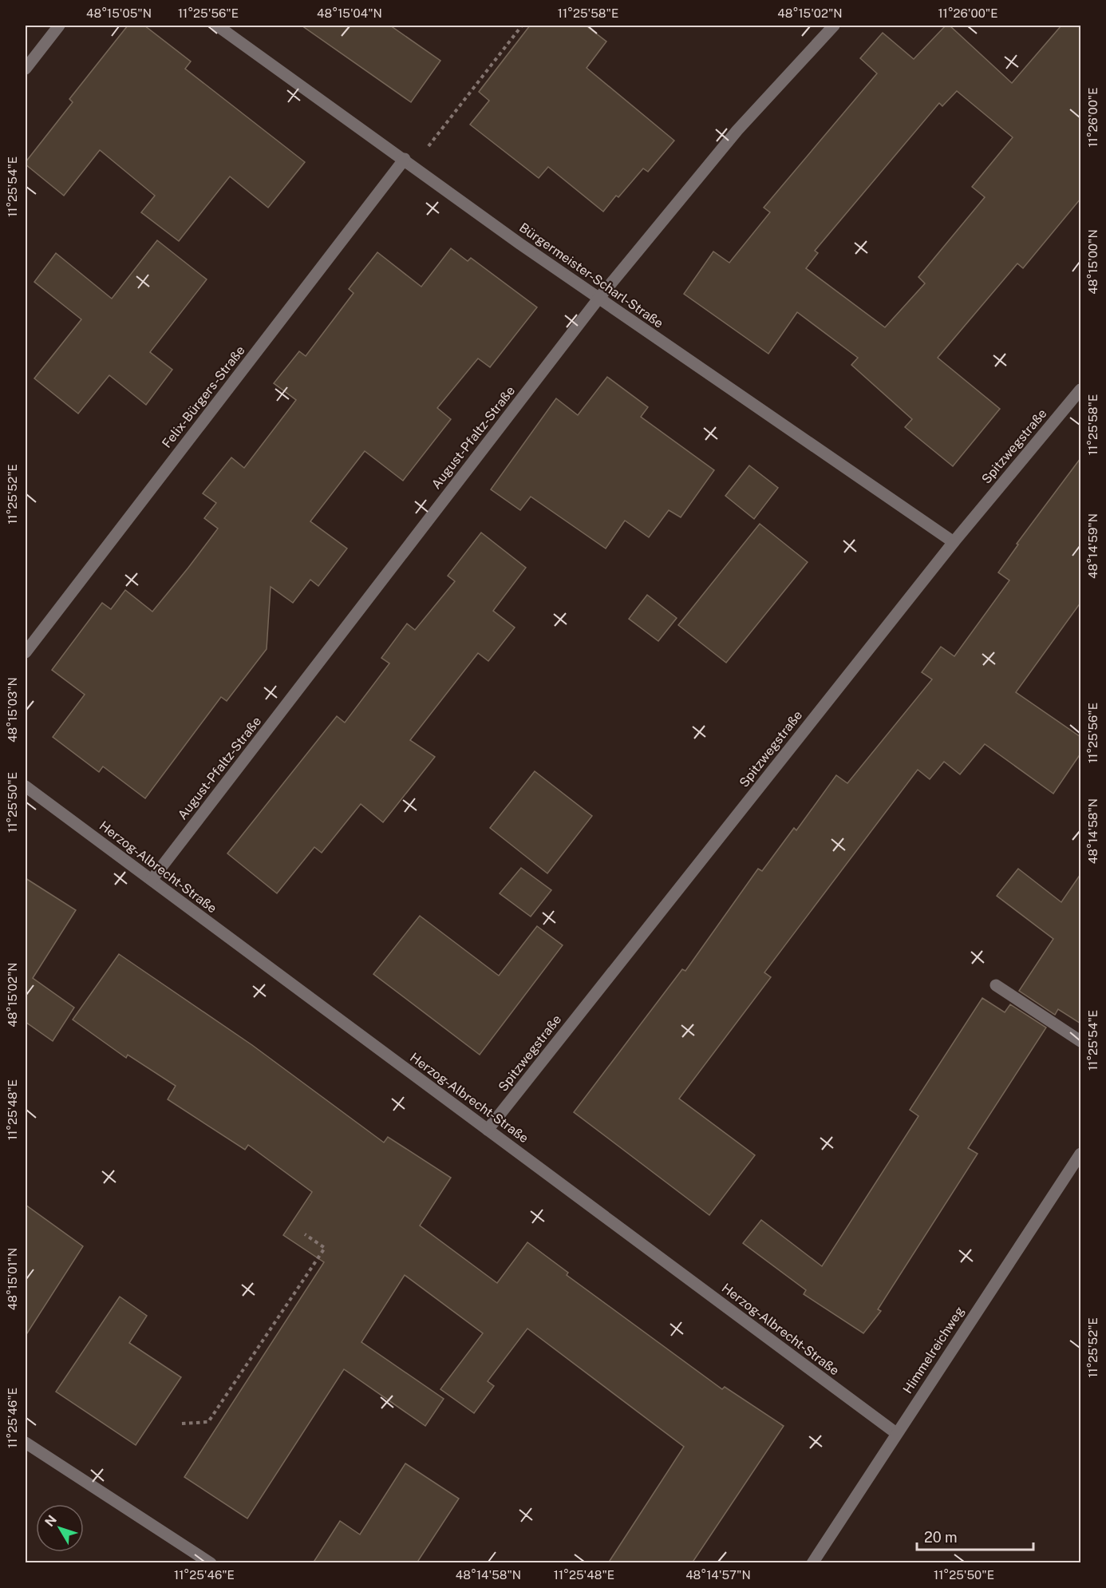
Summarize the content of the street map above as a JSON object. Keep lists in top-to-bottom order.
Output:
{
  "streets": {
    "street": [
      "Bürgermeister-Scharl-Straße",
      "Felix-Bürgers-Straße",
      "August-Pfaltz-Straße",
      "Spitzwegstraße",
      "Herzog-Albrecht-Straße",
      "Himmelreichweg"
    ]
  },
  "crossings": [
    ["Bürgermeister-Scharl-Straße", "Felix-Bürgers-Straße"],
    ["Bürgermeister-Scharl-Straße", "August-Pfaltz-Straße"],
    ["Bürgermeister-Scharl-Straße", "Spitzwegstraße"],
    ["August-Pfaltz-Straße", "Herzog-Albrecht-Straße"],
    ["Spitzwegstraße", "Herzog-Albrecht-Straße"],
    ["Herzog-Albrecht-Straße", "Himmelreichweg"]
  ],
  "scale_bar": "20 m",
  "north": "top left",
  "coordinates": [
    "48°15'05\"N",
    "11°25'56\"E",
    "48°15'04\"N",
    "11°25'58\"E",
    "48°15'02\"N",
    "11°26'00\"E",
    "11°25'54\"E",
    "48°15'00\"N",
    "11°25'52\"E",
    "48°14'59\"N",
    "48°15'03\"N",
    "11°25'50\"E",
    "48°14'58\"N",
    "11°25'48\"E",
    "48°15'01\"N",
    "11°25'46\"E",
    "48°14'57\"N"
  ]
}
